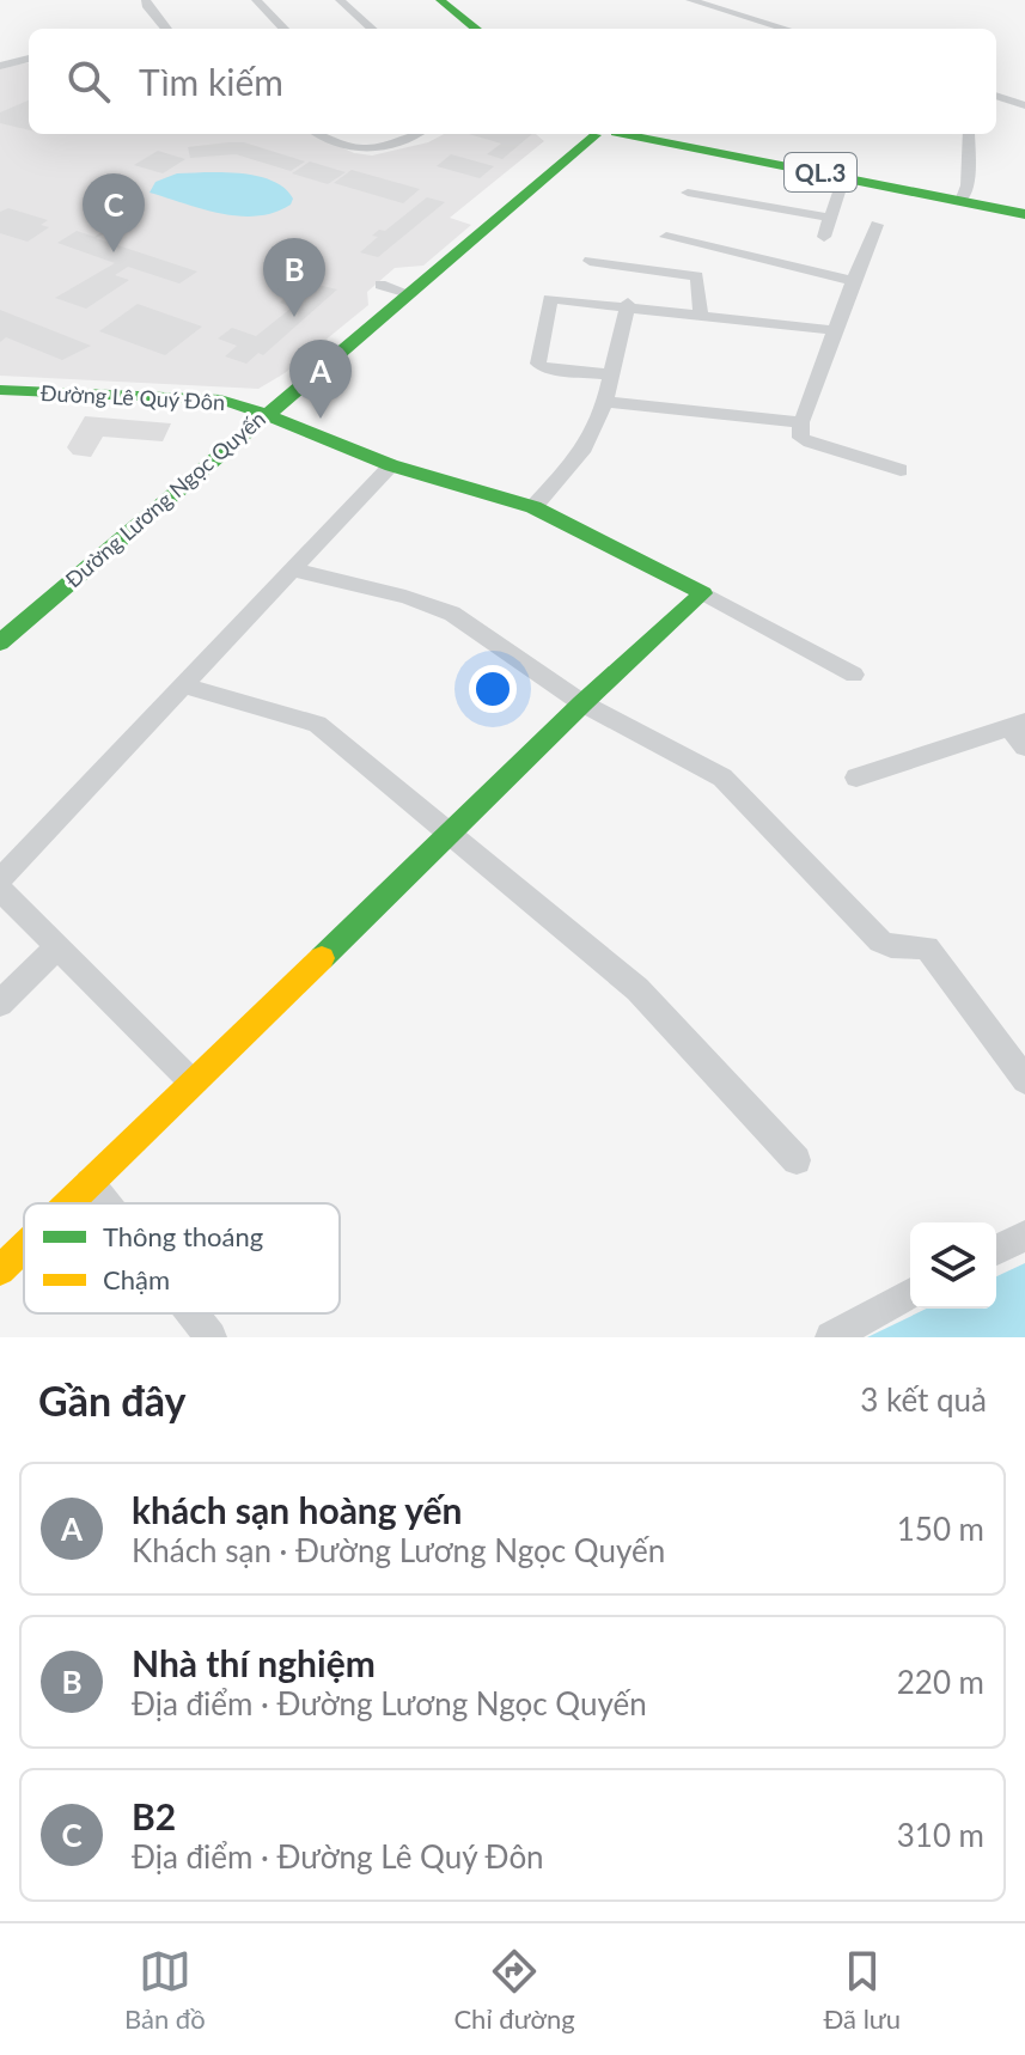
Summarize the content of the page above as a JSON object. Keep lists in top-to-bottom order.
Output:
{
  "streets": {
    "main road": ["QL.3", "Đường Lê Quý Đôn", "Đường Lương Ngọc Quyến"]
  },
  "crossings": [
    ["Đường Lê Quý Đôn", "Đường Lương Ngọc Quyến"]
  ],
  "legend": ["Thông thoáng", "Chậm"],
  "page": {
    "search": "Tìm kiếm",
    "pins": ["C", "B", "A"],
    "heading": ["Gần đây", "3 kết quả"],
    "list": [
      {
        "mark": "A",
        "name": "khách sạn hoàng yến",
        "note": "Khách sạn · Đường Lương Ngọc Quyến",
        "value": "150 m"
      },
      {
        "mark": "B",
        "name": "Nhà thí nghiệm",
        "note": "Địa điểm · Đường Lương Ngọc Quyến",
        "value": "220 m"
      },
      {
        "mark": "C",
        "name": "B2",
        "note": "Địa điểm · Đường Lê Quý Đôn",
        "value": "310 m"
      }
    ],
    "nav": ["Bản đồ", "Chỉ đường", "Đã lưu"]
  }
}
